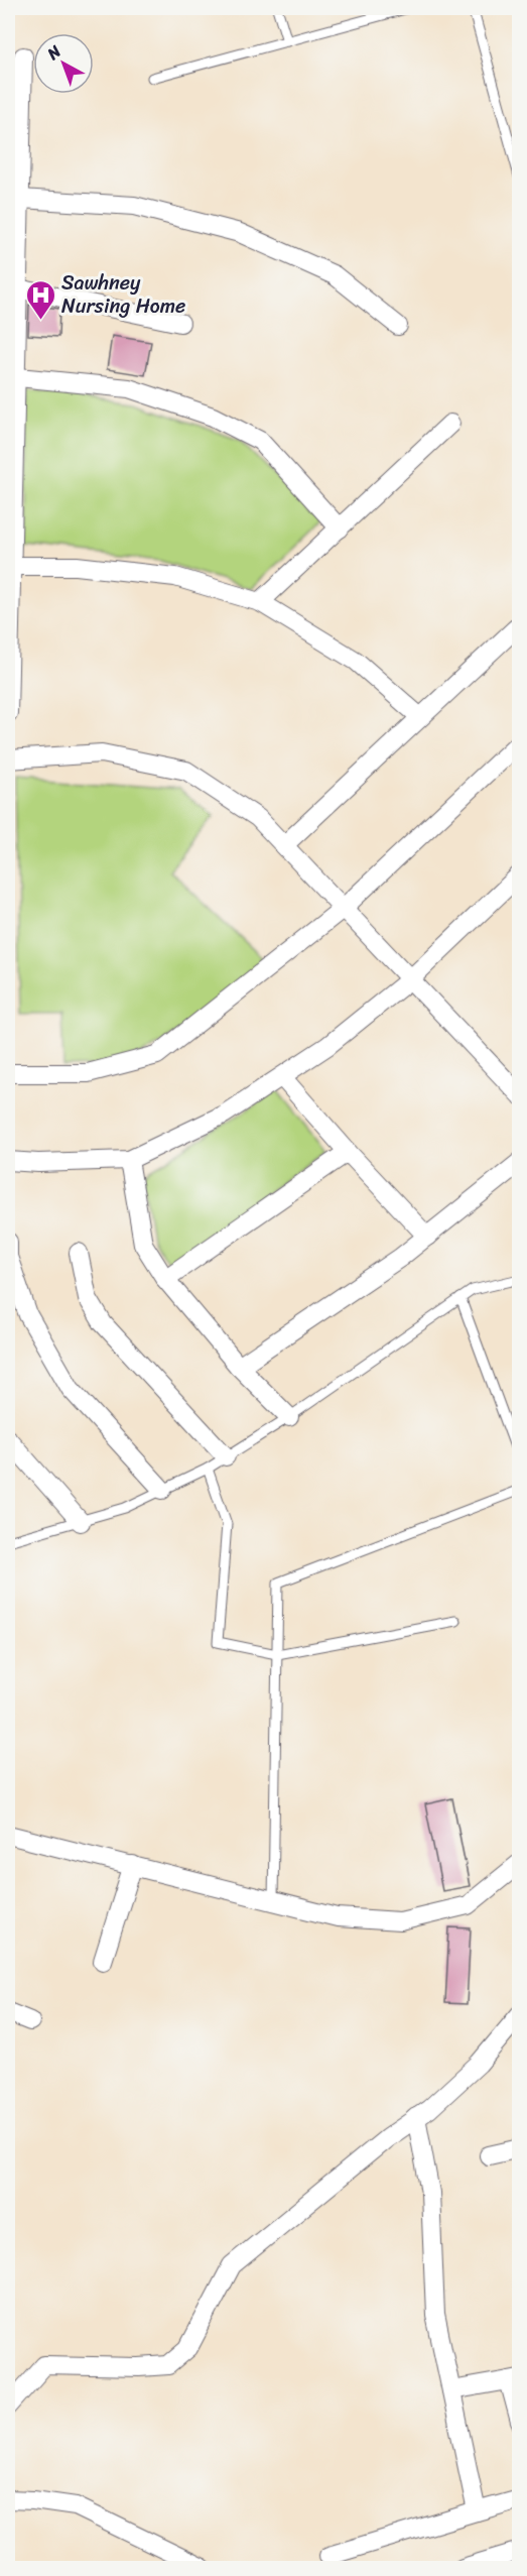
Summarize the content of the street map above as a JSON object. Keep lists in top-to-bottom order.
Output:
{
  "places": {
    "hospital": ["Sawhney Nursing Home"]
  },
  "north": "top left"
}
